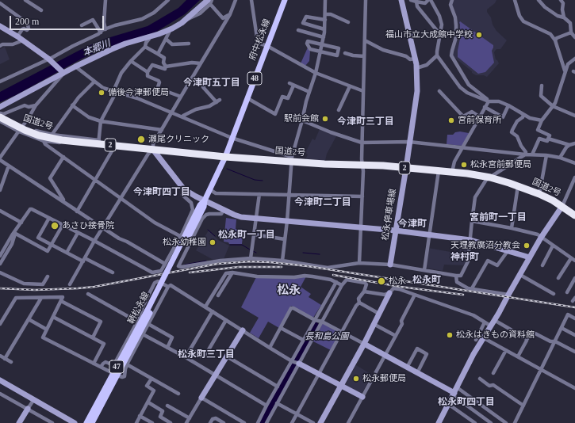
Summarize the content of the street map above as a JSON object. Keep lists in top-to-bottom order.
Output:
{
  "streets": {
    "highway": ["国道2号", "2"],
    "main road": [
      "府中松永線",
      "48",
      "鞆松永線",
      "47"
    ],
    "street": ["松永停車場線"]
  },
  "crossings": [
    ["府中松永線", "国道2号"],
    ["府中松永線", "鞆松永線"],
    ["国道2号", "松永停車場線"],
    ["国道2号", "鞆松永線"]
  ],
  "districts": [
    "今津町五丁目",
    "今津町三丁目",
    "今津町四丁目",
    "今津町二丁目",
    "宮前町一丁目",
    "今津町",
    "松永町一丁目",
    "神村町",
    "松永町",
    "松永",
    "松永町三丁目",
    "松永町四丁目"
  ],
  "water": ["本郷川"],
  "parks": ["長和島公園"],
  "places": [
    "福山市立大成館中学校",
    "備後今津郵便局",
    "駅前会館",
    "宮前保育所",
    "瀬尾クリニック",
    "松永宮前郵便局",
    "あさひ接骨院",
    "松永幼稚園",
    "天理教廣沼分教会",
    "松永",
    "松永はきもの資料館",
    "松永郵便局"
  ],
  "scale_bar": "200 m"
}
